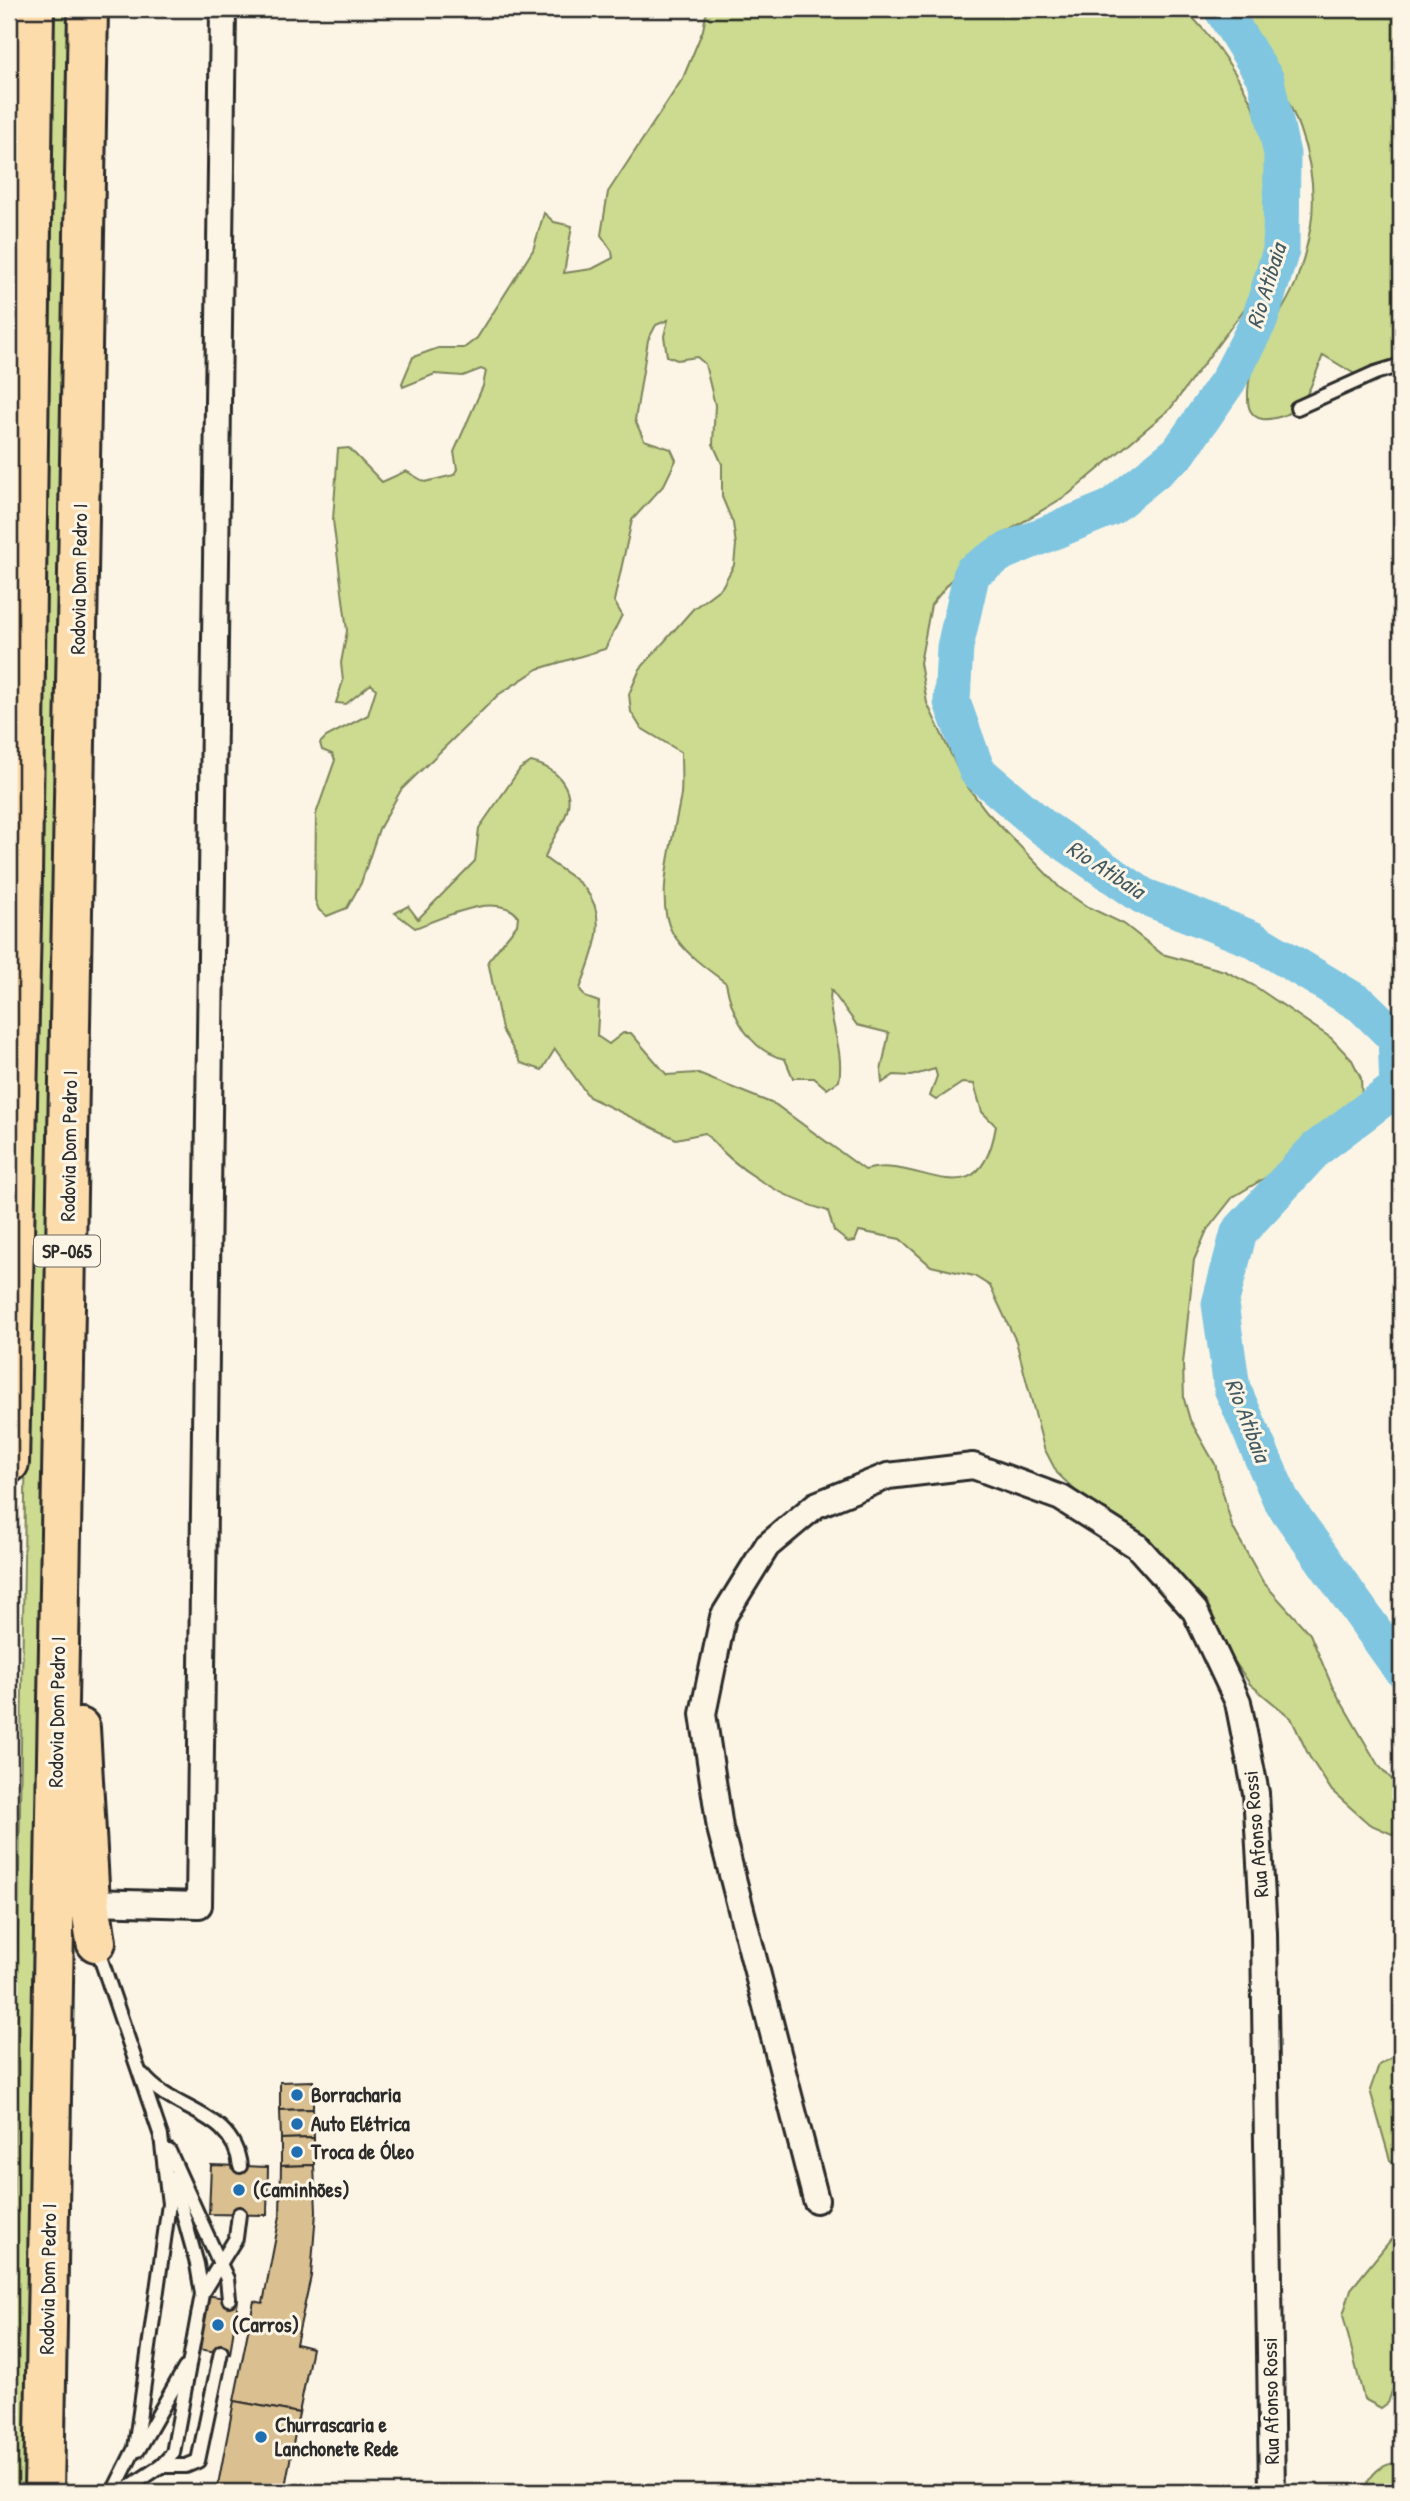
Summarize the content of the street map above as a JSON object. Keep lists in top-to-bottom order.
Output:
{
  "streets": {
    "highway": ["Rodovia Dom Pedro I", "SP-065"],
    "street": ["Rua Afonso Rossi"]
  },
  "water": ["Rio Atibaia"],
  "places": [
    "Borracharia",
    "Auto Elétrica",
    "Troca de Óleo",
    "(Caminhões)",
    "(Carros)",
    "Churrascaria e Lanchonete Rede"
  ]
}
